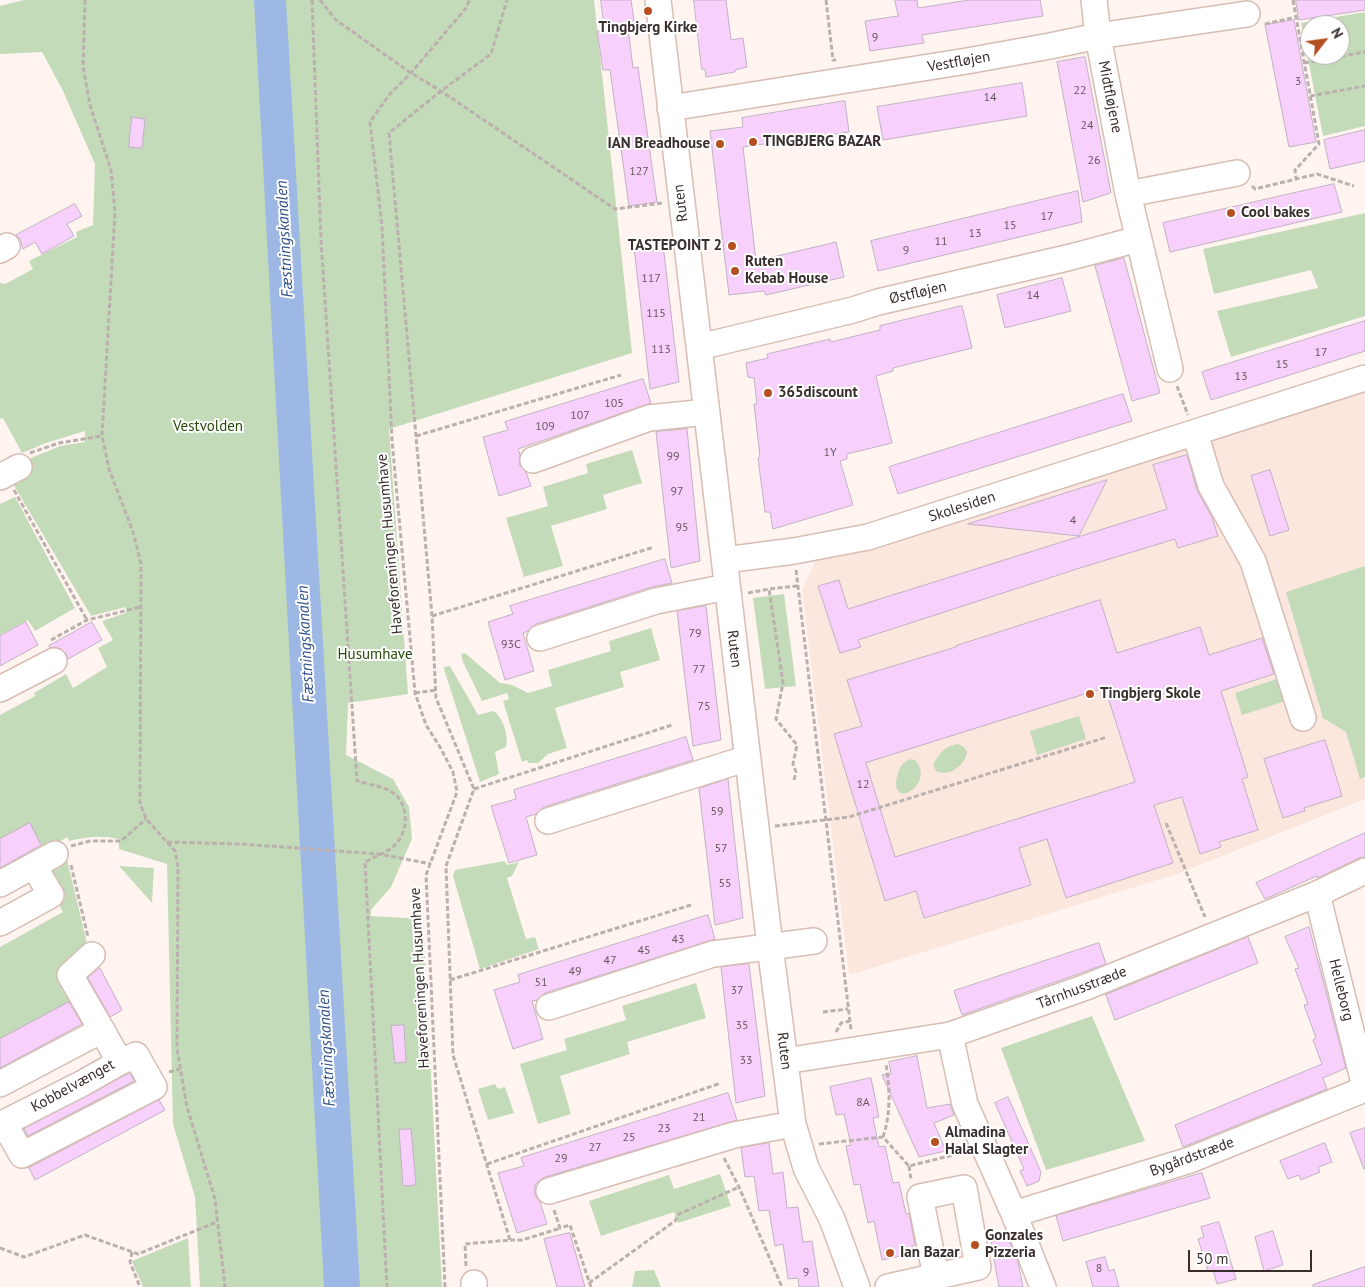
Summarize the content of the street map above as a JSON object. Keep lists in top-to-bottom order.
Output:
{
  "streets": {
    "street": [
      "Vestfløjen",
      "Midtfløjene",
      "Ruten",
      "Østfløjen",
      "Skolesiden",
      "Tårnhusstræde",
      "Helleborg",
      "Kobbelvænget",
      "Bygårdstræde"
    ],
    "path": ["Haveforeningen Husumhave"]
  },
  "crossings": [
    ["Vestfløjen", "Midtfløjene"],
    ["Vestfløjen", "Ruten"],
    ["Midtfløjene", "Østfløjen"],
    ["Ruten", "Østfløjen"],
    ["Ruten", "Skolesiden"],
    ["Ruten", "Tårnhusstræde"],
    ["Tårnhusstræde", "Helleborg"],
    ["Helleborg", "Bygårdstræde"]
  ],
  "water": ["Fæstningskanalen"],
  "parks": ["Vestvolden", "Husumhave"],
  "places": [
    "Tingbjerg Kirke",
    "TINGBJERG BAZAR",
    "IAN Breadhouse",
    "Cool bakes",
    "TASTEPOINT 2",
    "Ruten Kebab House",
    "365discount",
    "Tingbjerg Skole",
    "Almadina Halal Slagter",
    "Gonzales Pizzeria",
    "Ian Bazar"
  ],
  "house_numbers": [
    "9",
    "3",
    "22",
    "14",
    "24",
    "26",
    "127",
    "17",
    "15",
    "13",
    "11",
    "9",
    "117",
    "14",
    "115",
    "113",
    "17",
    "15",
    "13",
    "105",
    "107",
    "109",
    "1Y",
    "99",
    "97",
    "4",
    "95",
    "79",
    "93C",
    "77",
    "75",
    "12",
    "59",
    "57",
    "55",
    "43",
    "45",
    "47",
    "49",
    "51",
    "37",
    "35",
    "33",
    "8A",
    "21",
    "23",
    "25",
    "27",
    "29",
    "8",
    "9"
  ],
  "scale_bar": "50 m",
  "north": "top right"
}
